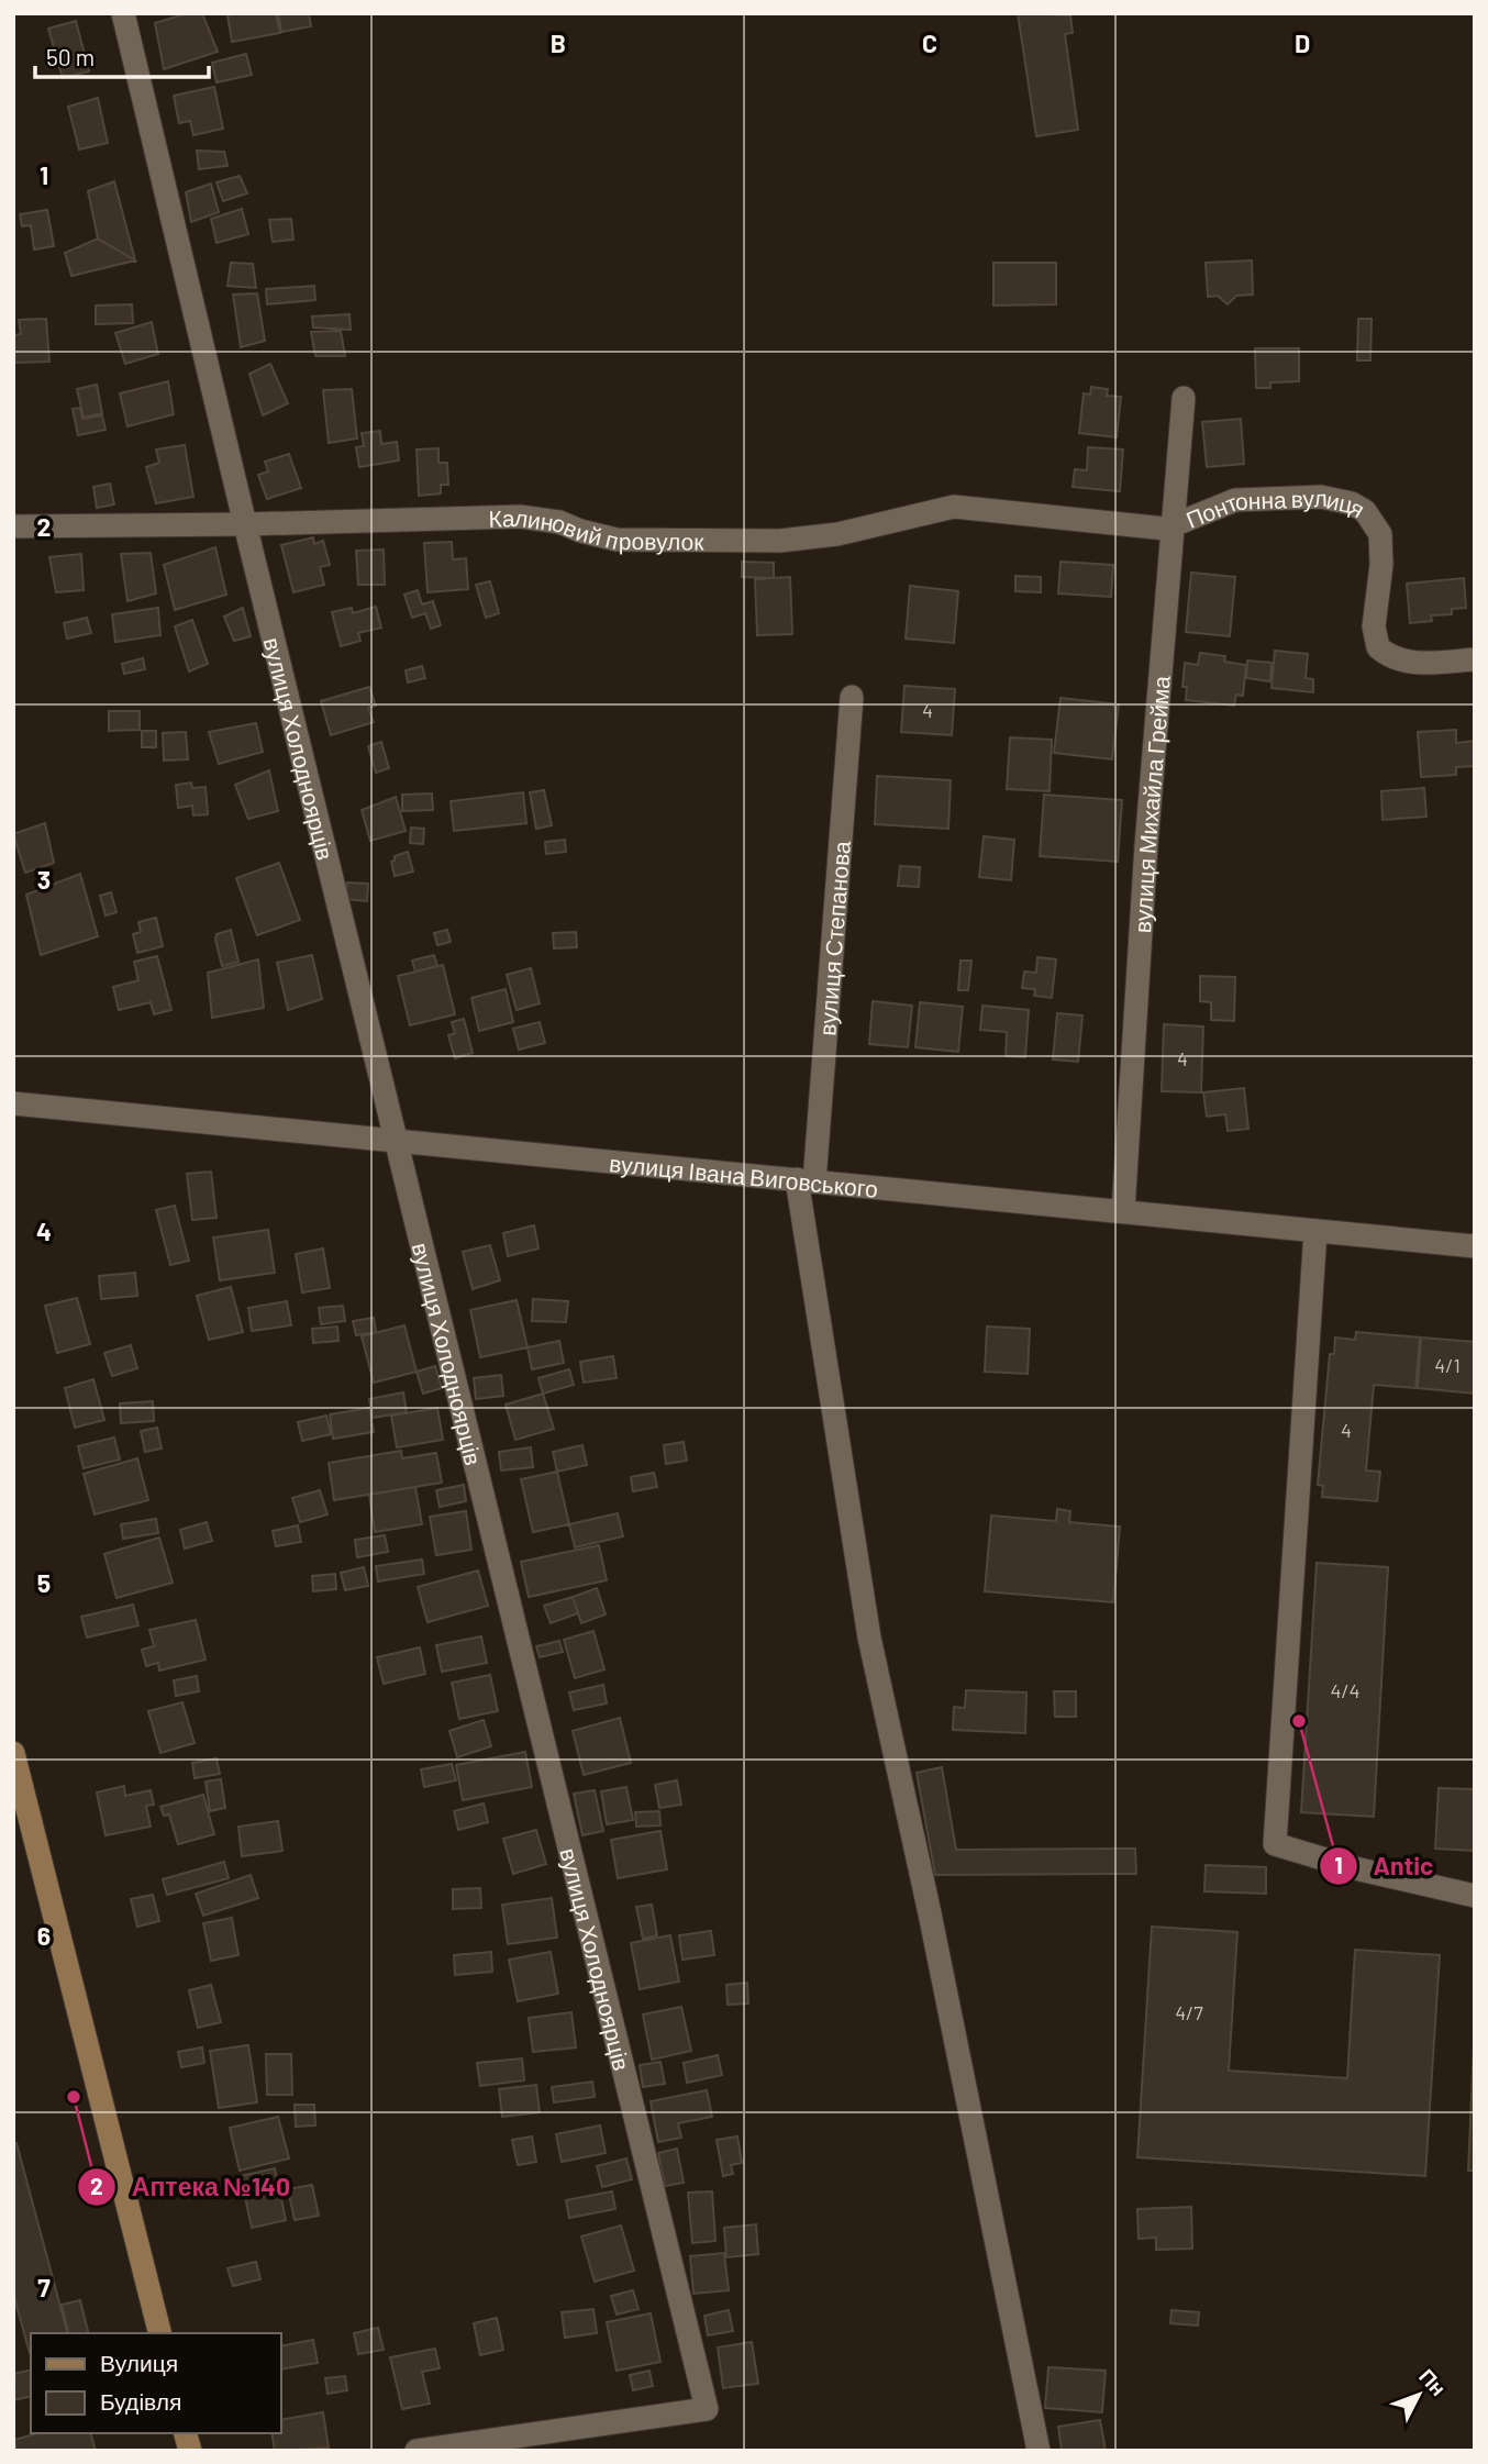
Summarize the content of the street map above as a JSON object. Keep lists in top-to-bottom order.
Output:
{
  "streets": {
    "street": [
      "Понтонна вулиця",
      "Калиновий провулок",
      "вулиця Холодноярців",
      "вулиця Михайла Грейма",
      "вулиця Степанова",
      "вулиця Івана Виговського"
    ]
  },
  "crossings": [
    ["Понтонна вулиця", "Калиновий провулок"],
    ["Понтонна вулиця", "вулиця Михайла Грейма"],
    ["Калиновий провулок", "вулиця Холодноярців"],
    ["Калиновий провулок", "вулиця Михайла Грейма"],
    ["вулиця Холодноярців", "вулиця Івана Виговського"],
    ["вулиця Михайла Грейма", "вулиця Івана Виговського"],
    ["вулиця Степанова", "вулиця Івана Виговського"]
  ],
  "places": ["Antic", "Аптека №140"],
  "house_numbers": [
    "4",
    "4",
    "4/1",
    "4",
    "4/4",
    "4/7"
  ],
  "legend": ["Вулиця", "Будівля"],
  "scale_bar": "50 m",
  "north": "top right",
  "grid": {
    "columns": ["B", "C", "D"],
    "rows": [
      "1",
      "2",
      "3",
      "4",
      "5",
      "6",
      "7"
    ]
  }
}
